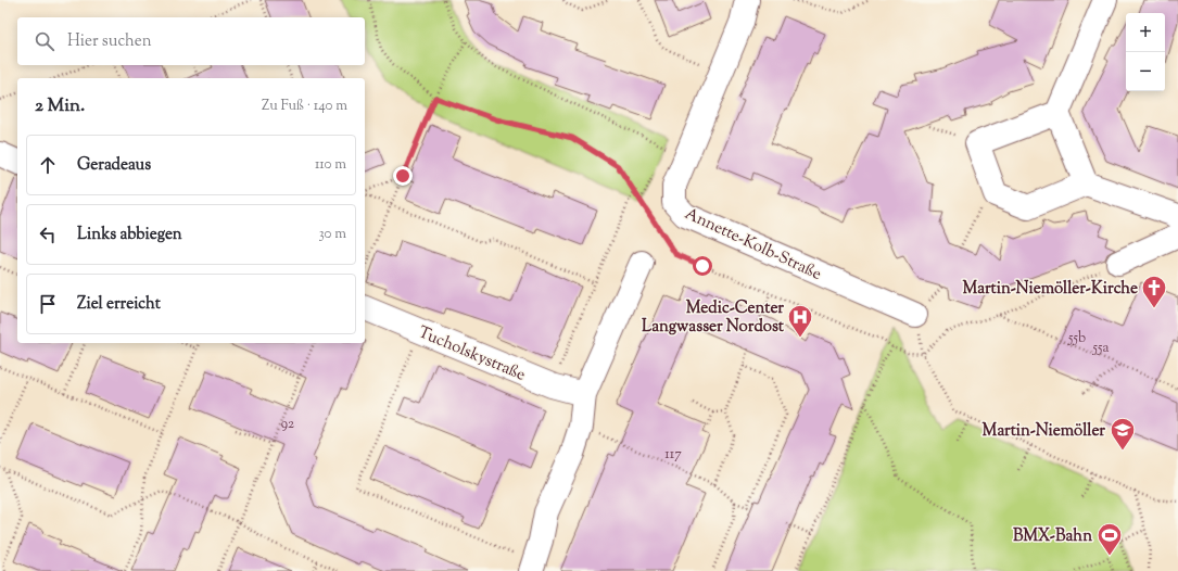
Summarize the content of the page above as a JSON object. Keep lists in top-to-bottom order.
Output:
{
  "streets": {
    "street": ["Annette-Kolb-Straße", "Tucholskystraße"]
  },
  "places": {
    "church": ["Martin-Niemöller-Kirche"],
    "hospital": ["Medic-Center Langwasser Nordost"],
    "school or university": ["Martin-Niemöller"],
    "sports": ["BMX-Bahn"]
  },
  "house_numbers": [
    "55b",
    "55a",
    "92",
    "117"
  ],
  "page": {
    "map_buttons": ["+", "−"],
    "search": "Hier suchen",
    "heading": ["2 Min.", "Zu Fuß · 140 m"],
    "list": [
      ["Geradeaus", "110 m"],
      ["Links abbiegen", "30 m"],
      "Ziel erreicht"
    ]
  }
}
